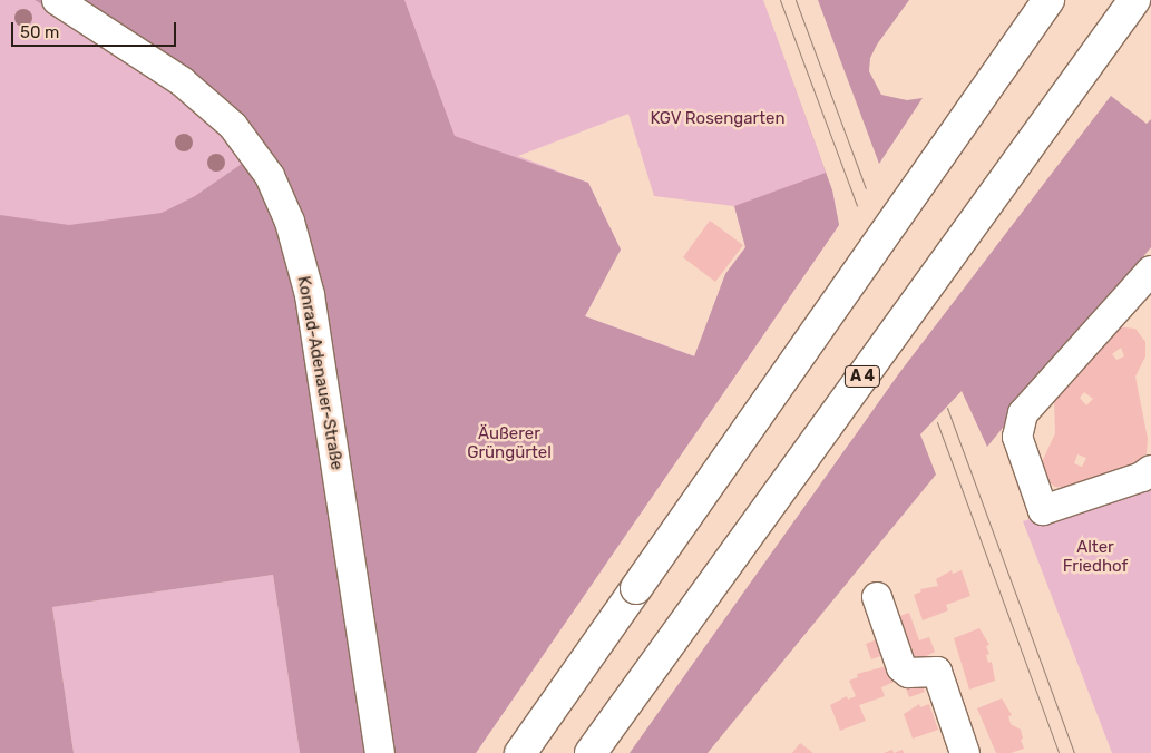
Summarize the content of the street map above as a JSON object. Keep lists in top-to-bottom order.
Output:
{
  "streets": {
    "highway": ["A 4"],
    "street": ["Konrad-Adenauer-Straße"]
  },
  "parks": ["KGV Rosengarten", "Äußerer Grüngürtel", "Alter Friedhof"],
  "scale_bar": "50 m"
}
